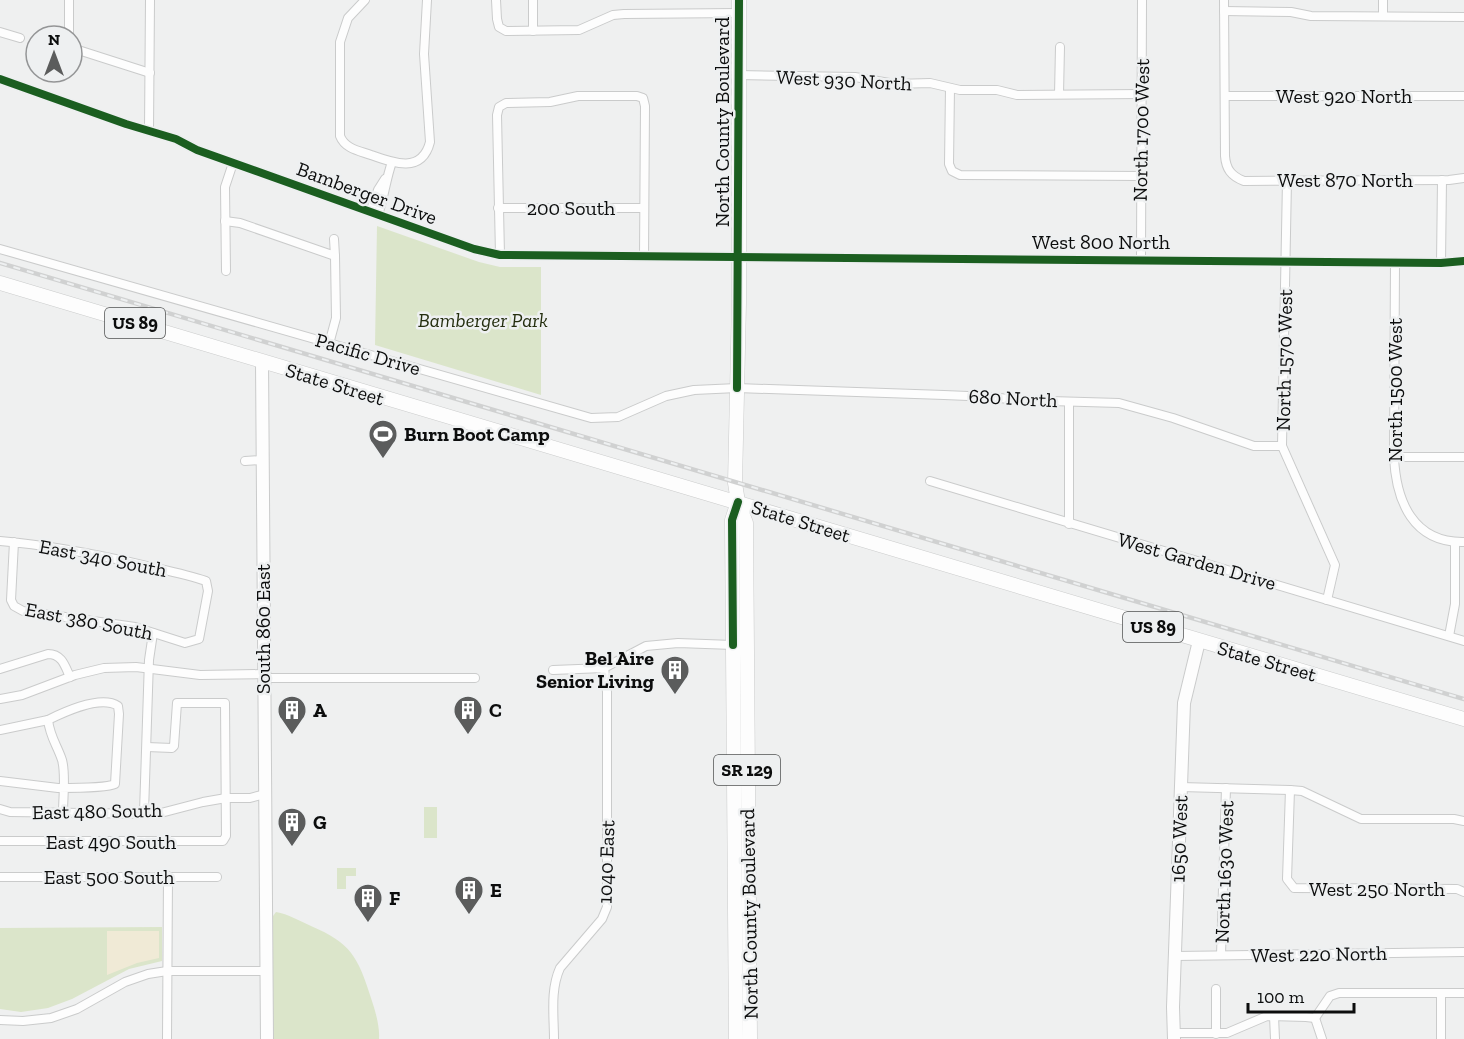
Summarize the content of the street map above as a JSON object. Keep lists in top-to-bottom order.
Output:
{
  "streets": {
    "main road": [
      "North County Boulevard",
      "US 89",
      "State Street",
      "SR 129"
    ],
    "street": [
      "West 930 North",
      "West 920 North",
      "North 1700 West",
      "West 870 North",
      "Bamberger Drive",
      "200 South",
      "West 800 North",
      "Pacific Drive",
      "North 1570 West",
      "North 1500 West",
      "680 North",
      "East 340 South",
      "West Garden Drive",
      "East 380 South",
      "South 860 East",
      "East 480 South",
      "1650 West",
      "East 490 South",
      "1040 East",
      "North 1630 West",
      "East 500 South",
      "West 250 North",
      "West 220 North"
    ]
  },
  "crossings": [
    ["West 930 North", "North County Boulevard"],
    ["West 920 North", "West 870 North"],
    ["North County Boulevard", "Bamberger Drive"],
    ["North County Boulevard", "West 800 North"],
    ["North County Boulevard", "Pacific Drive"],
    ["North County Boulevard", "State Street"],
    ["North County Boulevard", "680 North"],
    ["North 1700 West", "West 800 North"],
    ["West 870 North", "North 1570 West"],
    ["Bamberger Drive", "West 800 North"],
    ["West 800 North", "North 1570 West"],
    ["West 800 North", "North 1500 West"],
    ["Pacific Drive", "680 North"],
    ["North 1570 West", "680 North"],
    ["North 1570 West", "West Garden Drive"],
    ["State Street", "South 860 East"],
    ["State Street", "1650 West"],
    ["East 340 South", "East 380 South"],
    ["South 860 East", "East 480 South"],
    ["East 480 South", "East 490 South"],
    ["1650 West", "West 220 North"],
    ["North 1630 West", "West 220 North"]
  ],
  "parks": ["Bamberger Park"],
  "places": {
    "sports": ["Burn Boot Camp"],
    "building": [
      "Bel Aire Senior Living",
      "A",
      "C",
      "G",
      "E",
      "F"
    ]
  },
  "scale_bar": "100 m",
  "north": "top"
}
